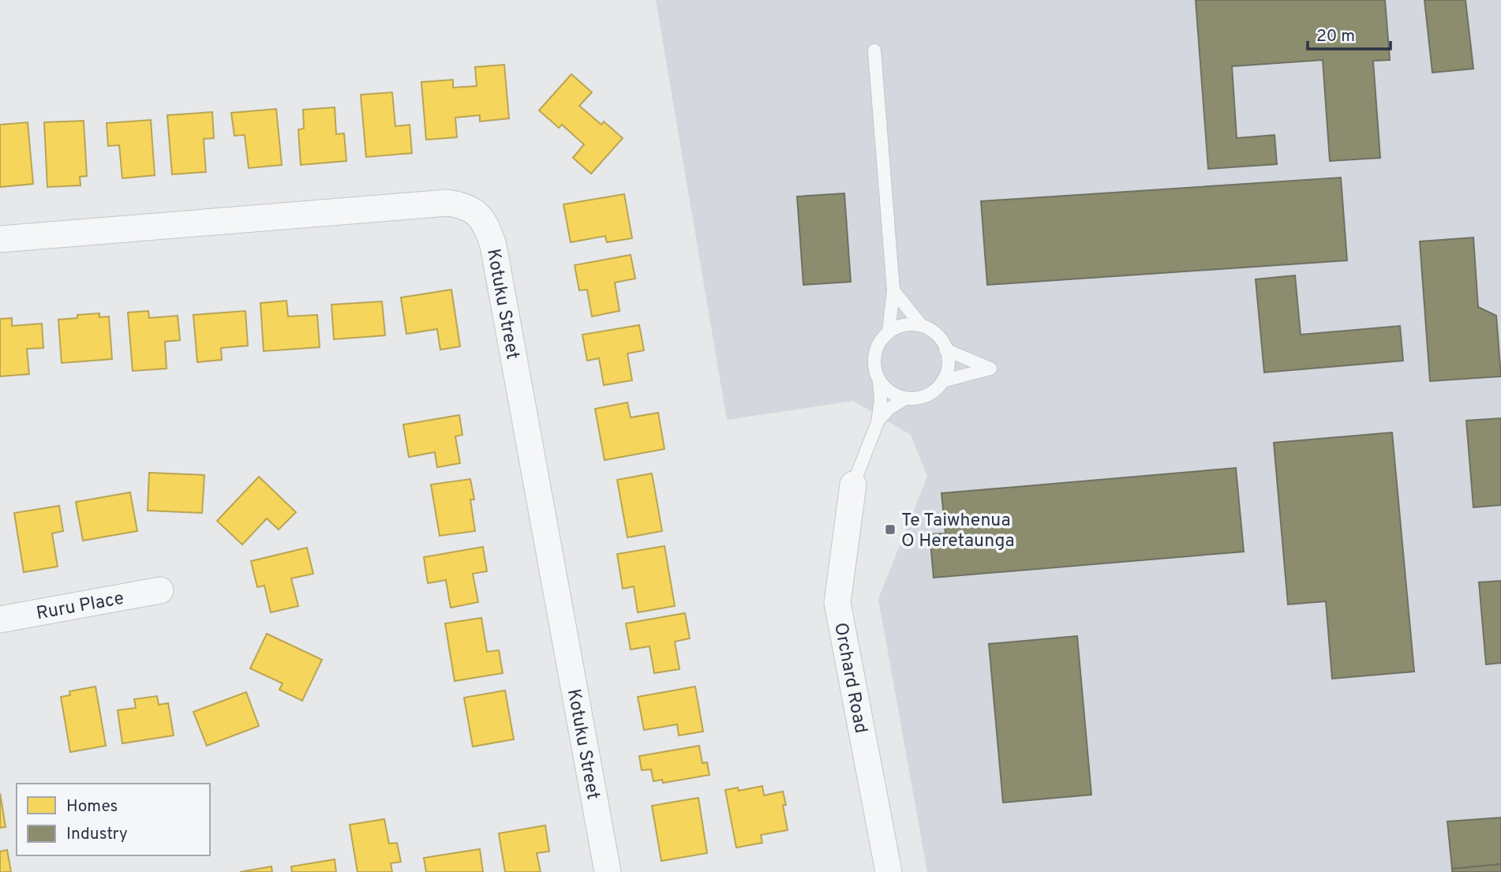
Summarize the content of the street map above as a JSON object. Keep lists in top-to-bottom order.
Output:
{
  "streets": {
    "street": ["Kotuku Street", "Ruru Place", "Orchard Road"]
  },
  "places": {
    "transit": ["Te Taiwhenua O Heretaunga"]
  },
  "legend": ["Homes", "Industry"],
  "scale_bar": "20 m"
}
